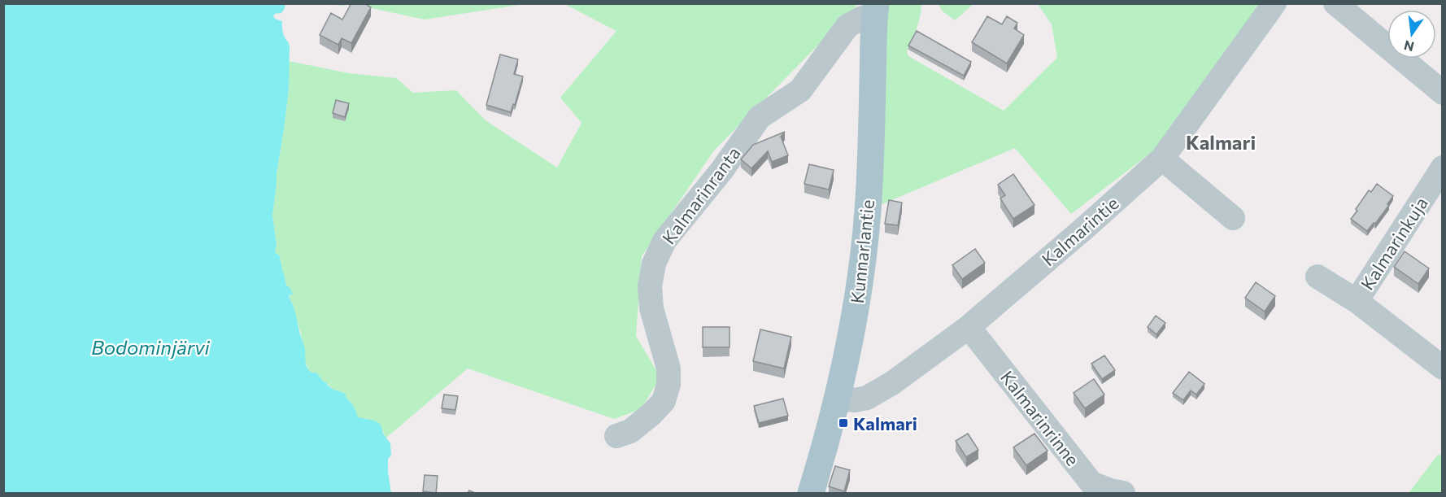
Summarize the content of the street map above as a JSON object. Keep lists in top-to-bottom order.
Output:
{
  "streets": {
    "main road": ["Kunnarlantie"],
    "street": [
      "Kalmarinranta",
      "Kalmarintie",
      "Kalmarinkuja",
      "Kalmarinrinne"
    ]
  },
  "crossings": [
    ["Kalmarinranta", "Kunnarlantie"],
    ["Kalmarintie", "Kunnarlantie"],
    ["Kalmarintie", "Kalmarinrinne"]
  ],
  "districts": ["Kalmari"],
  "water": ["Bodominjärvi"],
  "places": {
    "transit": ["Kalmari"]
  },
  "north": "bottom"
}
